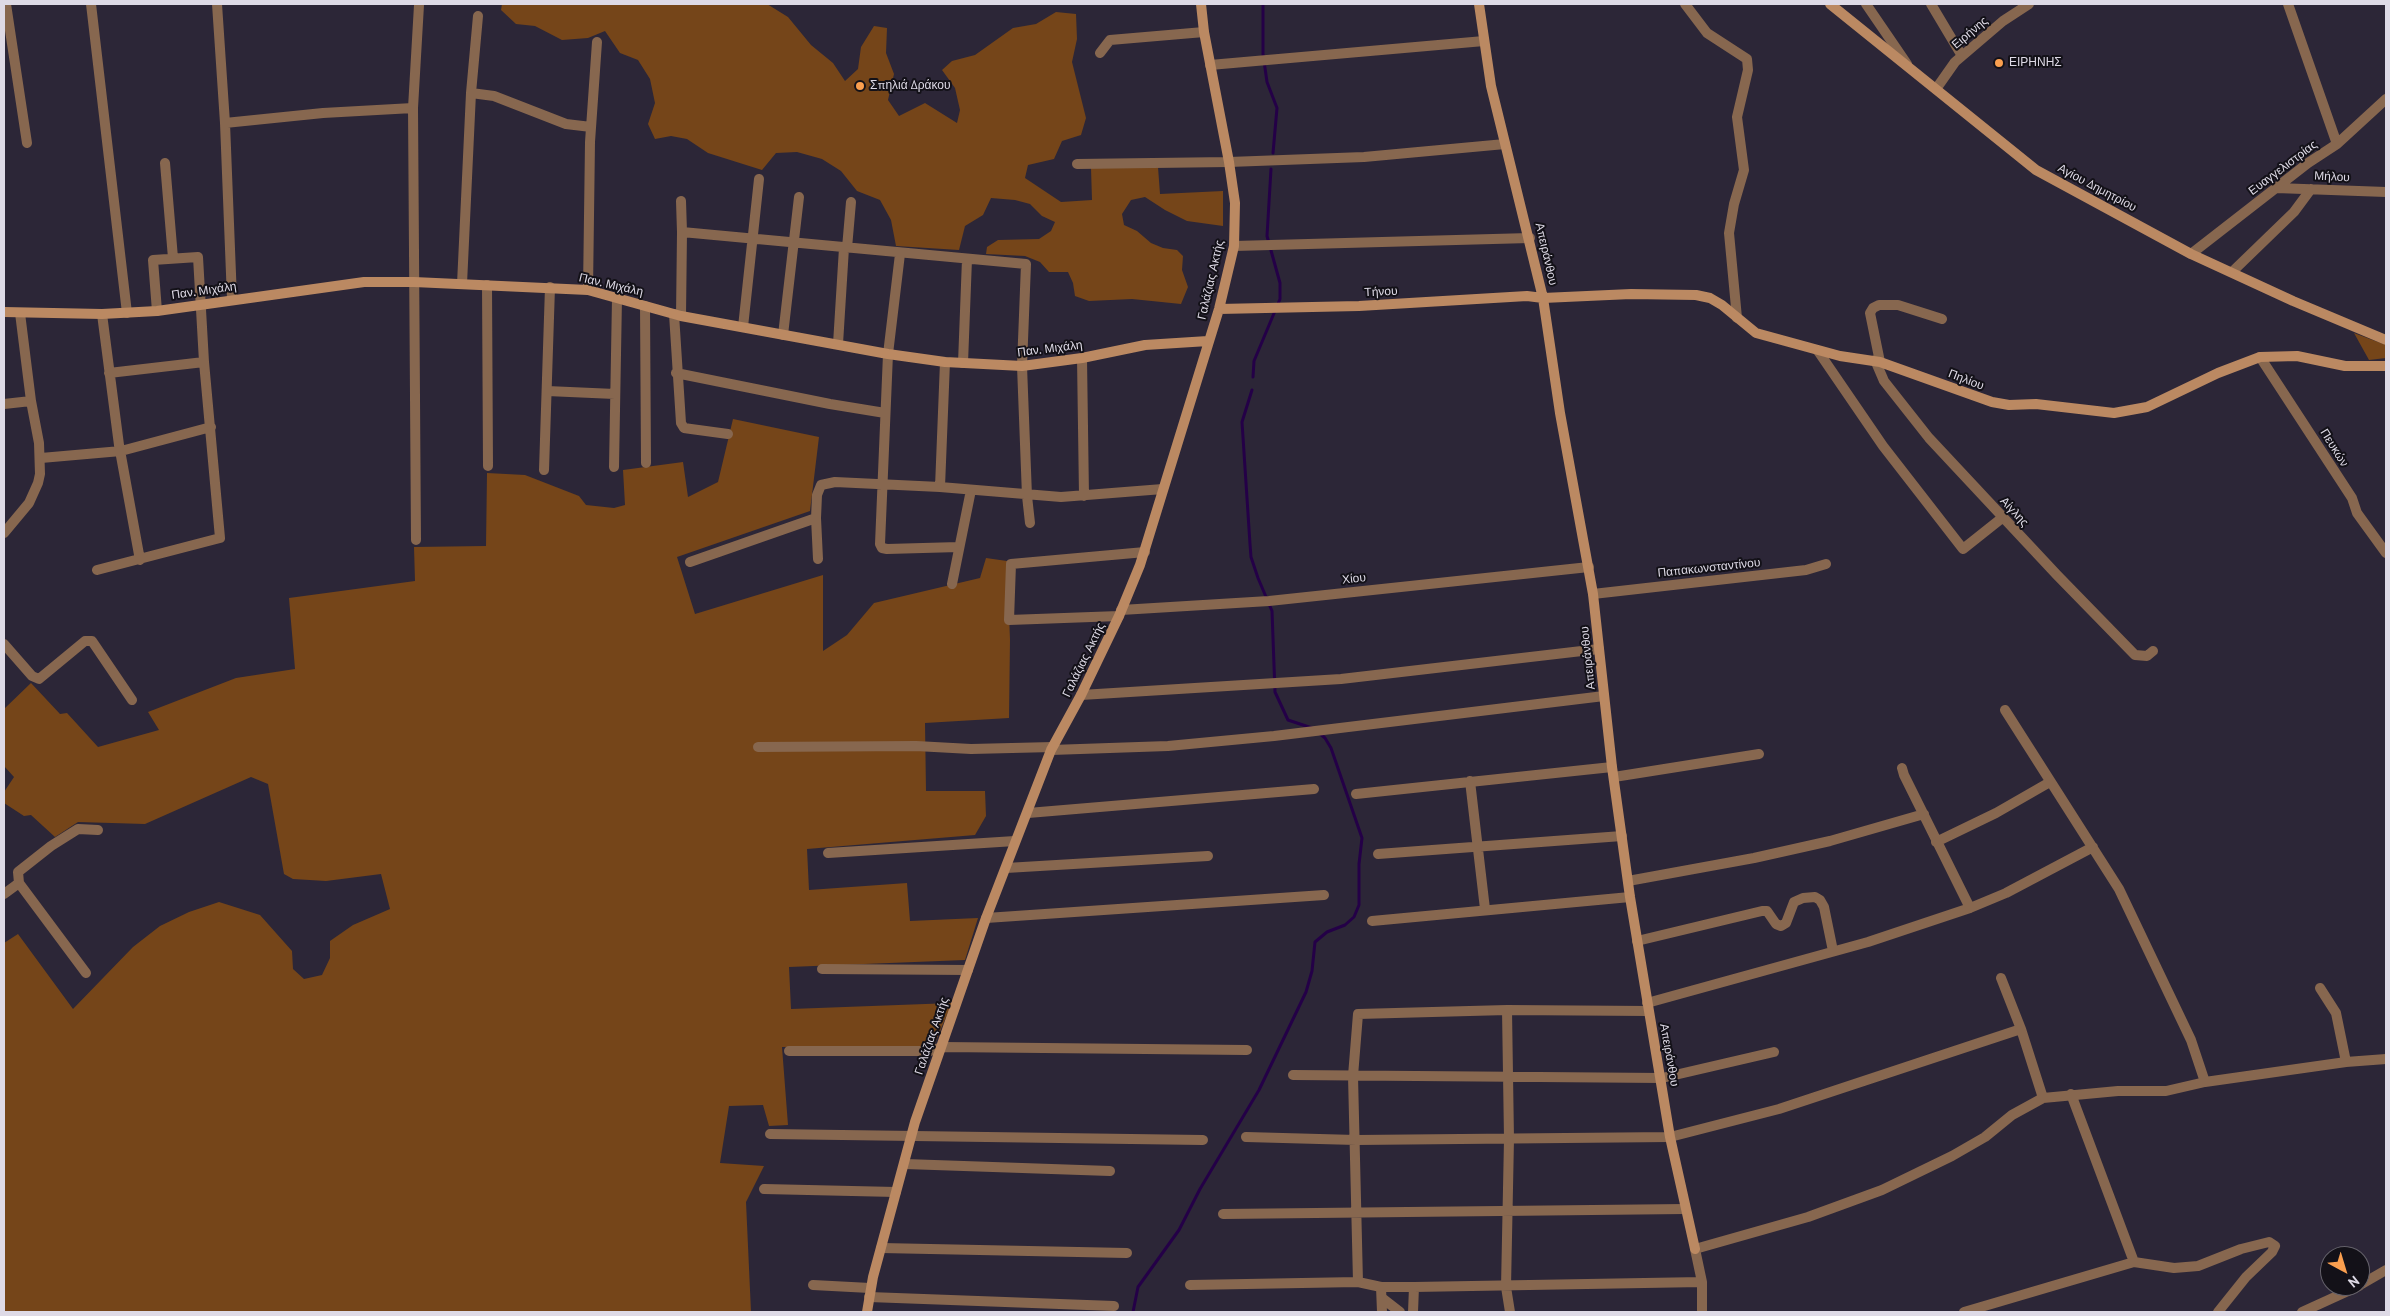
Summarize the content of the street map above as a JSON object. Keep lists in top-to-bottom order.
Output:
{
  "streets": {
    "street": [
      "Ειρήνης",
      "Ευαγγελιστρίας",
      "Μήλου",
      "Αγίου Δημητρίου",
      "Απειράνθου",
      "Γαλάζιας Ακτής",
      "Παν. Μιχάλη",
      "Τήνου",
      "Πηλίου",
      "Πευκών",
      "Αίγλης",
      "Παπακωνσταντίνου",
      "Χίου"
    ]
  },
  "crossings": [
    ["Ειρήνης", "Αγίου Δημητρίου"],
    ["Ευαγγελιστρίας", "Μήλου"],
    ["Ευαγγελιστρίας", "Αγίου Δημητρίου"],
    ["Απειράνθου", "Τήνου"],
    ["Απειράνθου", "Πηλίου"],
    ["Απειράνθου", "Παπακωνσταντίνου"],
    ["Απειράνθου", "Χίου"],
    ["Γαλάζιας Ακτής", "Παν. Μιχάλη"],
    ["Γαλάζιας Ακτής", "Τήνου"],
    ["Γαλάζιας Ακτής", "Χίου"],
    ["Τήνου", "Πηλίου"],
    ["Πηλίου", "Πευκών"],
    ["Πηλίου", "Αίγλης"]
  ],
  "places": ["ΕΙΡΗΝΗΣ", "Σπηλιά Δράκου"],
  "north": "bottom right"
}
